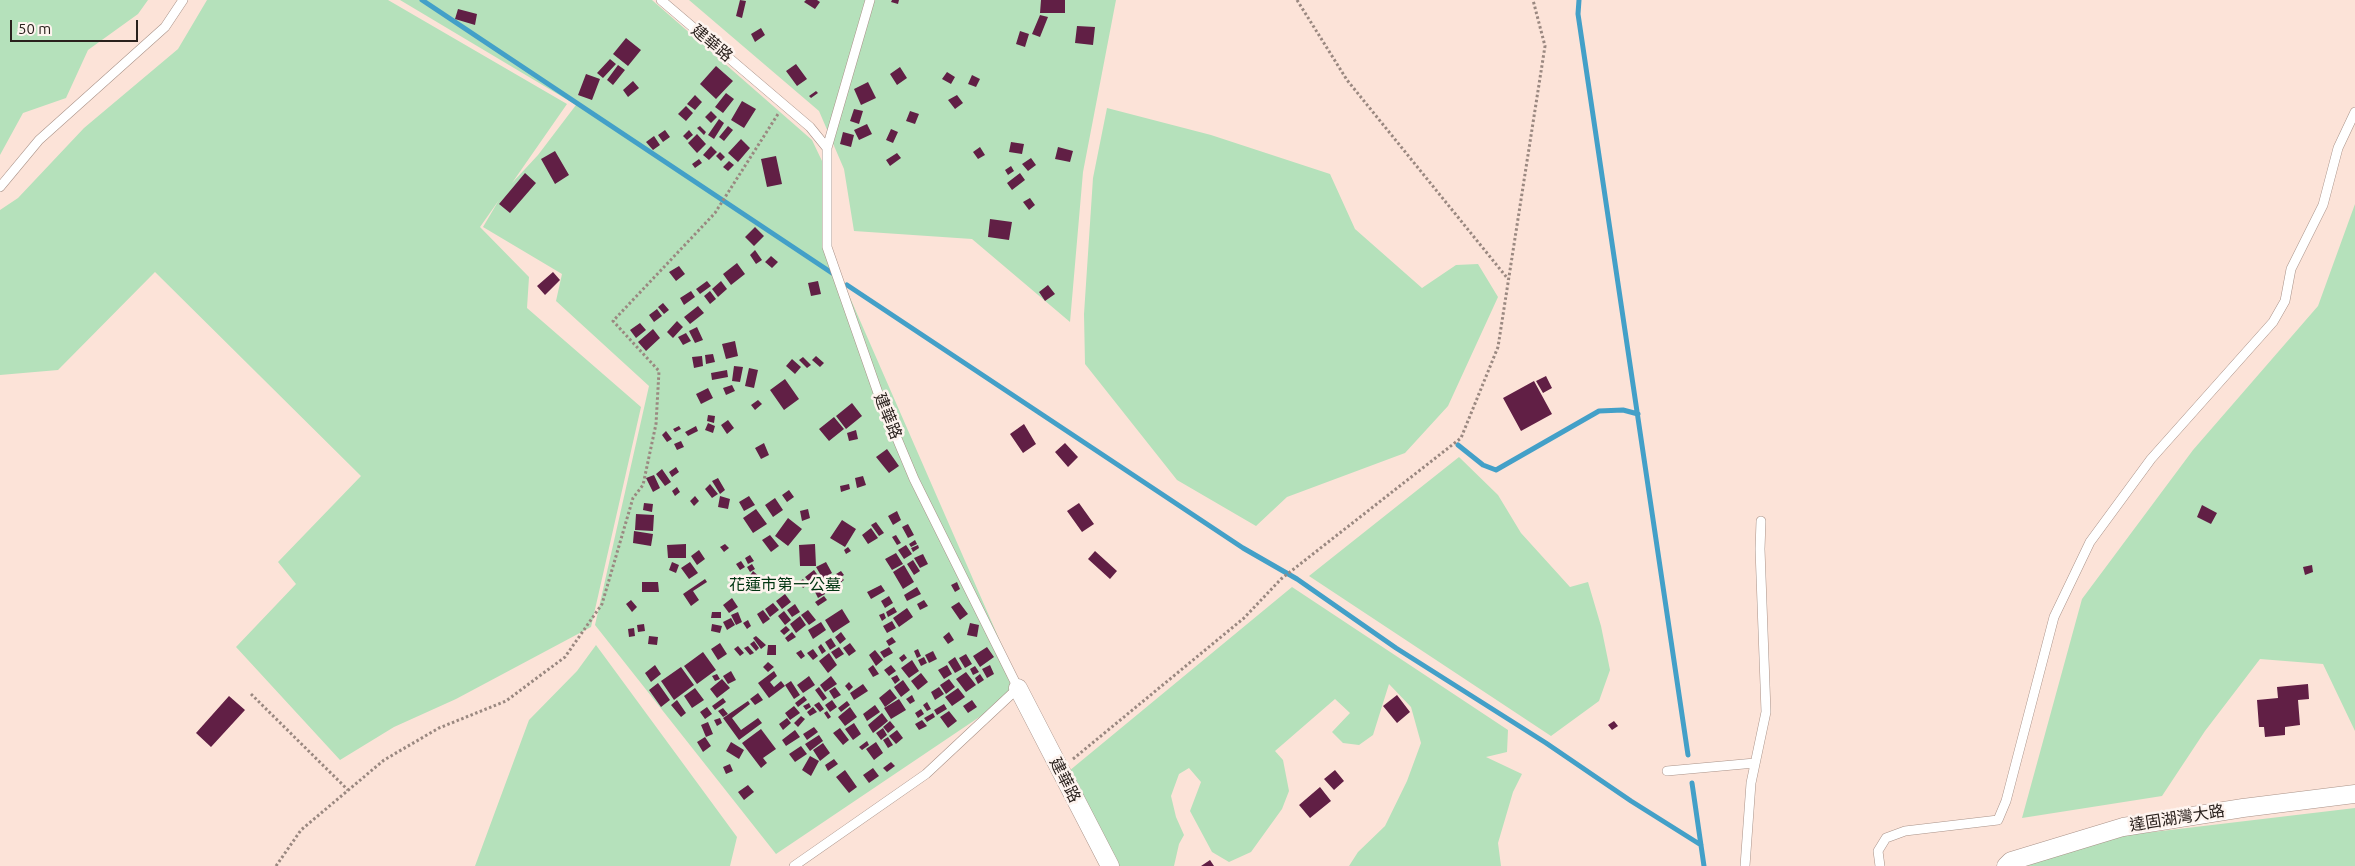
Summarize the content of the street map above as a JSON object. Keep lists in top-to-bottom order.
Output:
{
  "streets": {
    "street": ["建華路", "達固湖灣大路"]
  },
  "parks": ["花蓮市第一公墓"],
  "scale_bar": "50 m"
}
